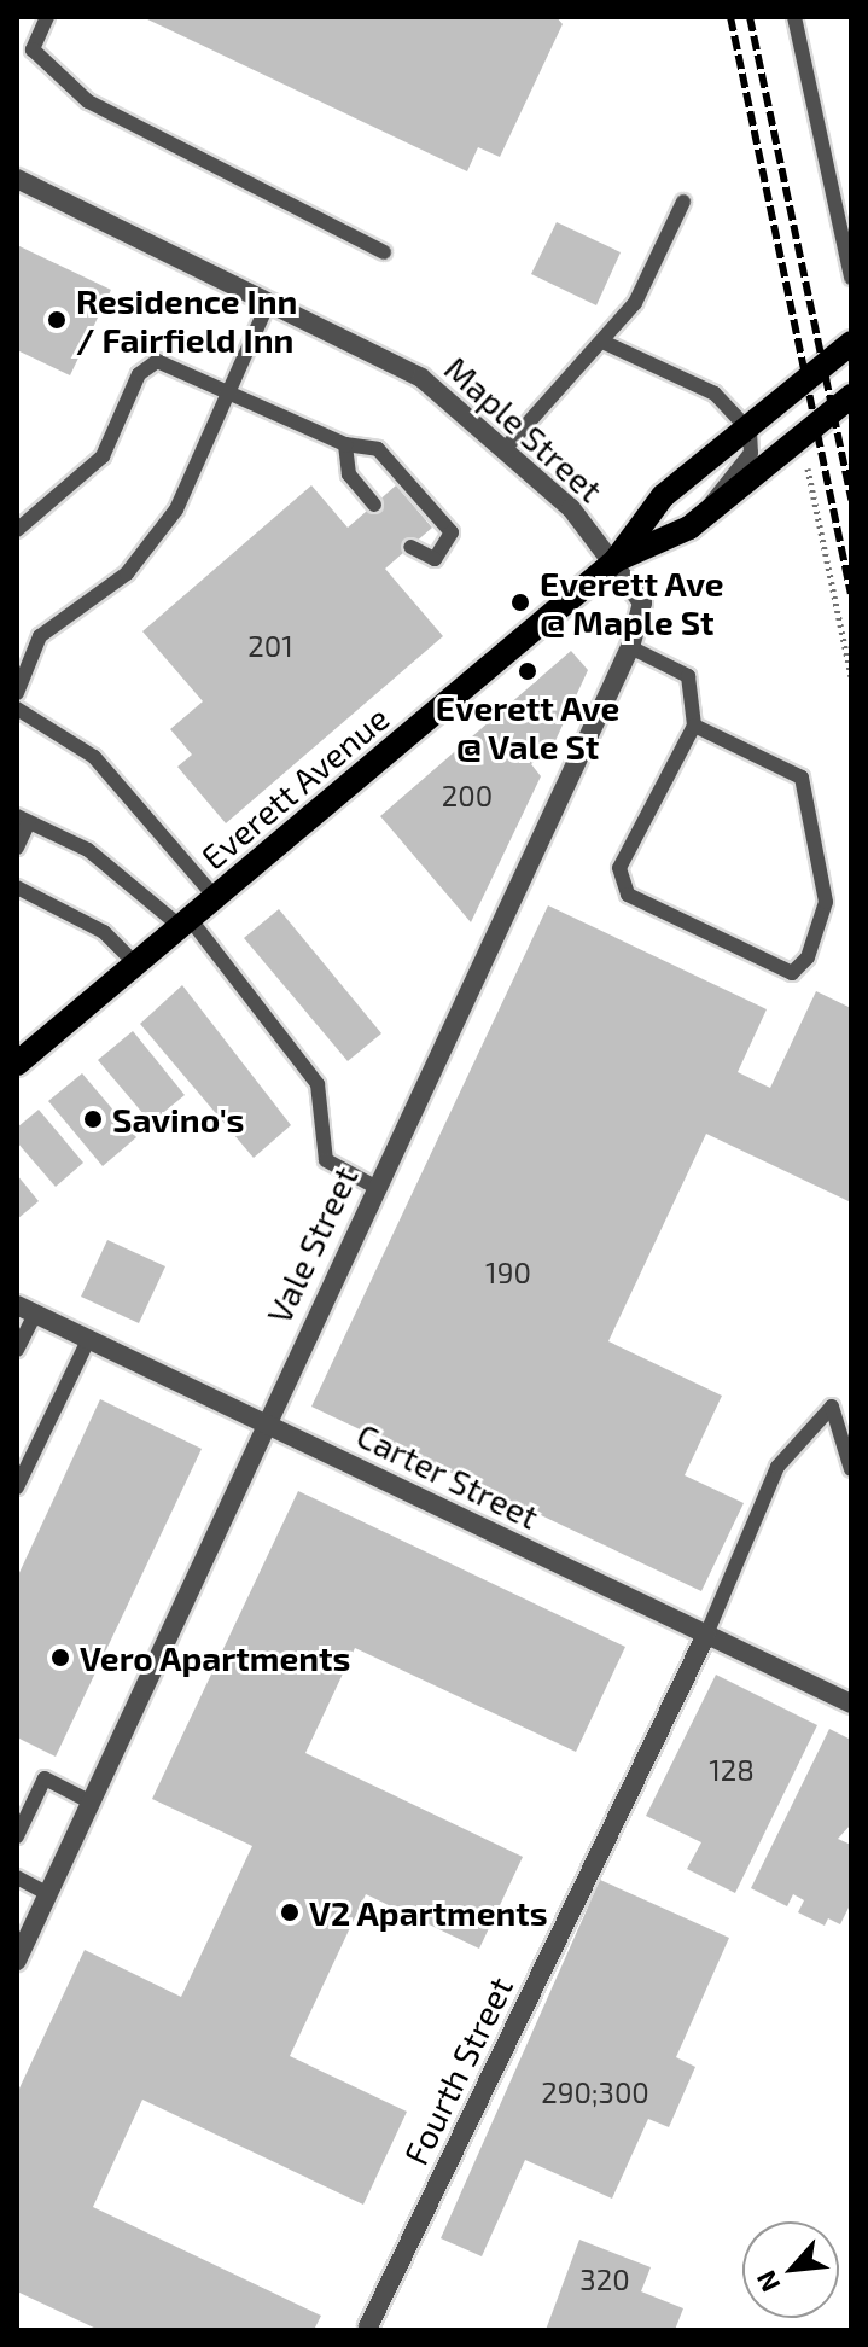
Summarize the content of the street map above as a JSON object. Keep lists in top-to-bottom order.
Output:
{
  "streets": {
    "main road": ["Everett Avenue"],
    "street": [
      "Maple Street",
      "Vale Street",
      "Carter Street",
      "Fourth Street"
    ]
  },
  "crossings": [
    ["Maple Street", "Everett Avenue"],
    ["Maple Street", "Vale Street"],
    ["Everett Avenue", "Vale Street"],
    ["Vale Street", "Carter Street"],
    ["Carter Street", "Fourth Street"]
  ],
  "places": [
    "Residence Inn / Fairfield Inn",
    "Everett Ave @ Maple St",
    "Everett Ave @ Vale St",
    "Savino's",
    "Vero Apartments",
    "V2 Apartments"
  ],
  "house_numbers": [
    "201",
    "200",
    "190",
    "128",
    "290;300",
    "320"
  ],
  "north": "bottom left"
}
